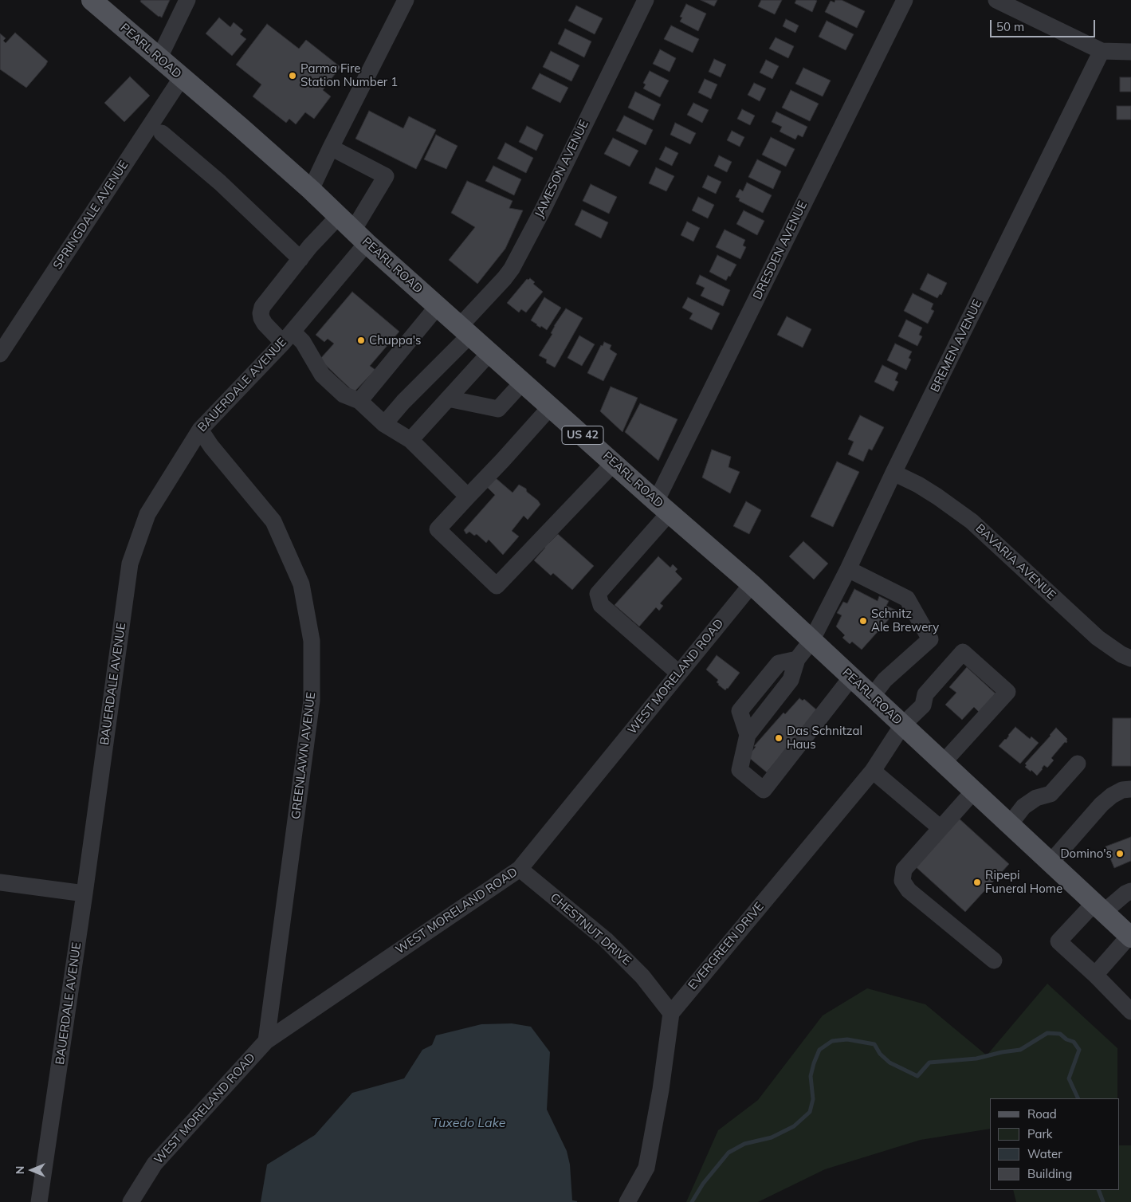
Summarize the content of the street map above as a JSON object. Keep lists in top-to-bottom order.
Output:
{
  "streets": {
    "main road": ["PEARL ROAD", "US 42"],
    "street": [
      "JAMESON AVENUE",
      "SPRINGDALE AVENUE",
      "DRESDEN AVENUE",
      "BREMEN AVENUE",
      "BAUERDALE AVENUE",
      "BAVARIA AVENUE",
      "WEST MORELAND ROAD",
      "GREENLAWN AVENUE",
      "CHESTNUT DRIVE",
      "EVERGREEN DRIVE"
    ]
  },
  "crossings": [
    ["PEARL ROAD", "JAMESON AVENUE"],
    ["PEARL ROAD", "SPRINGDALE AVENUE"],
    ["PEARL ROAD", "DRESDEN AVENUE"],
    ["PEARL ROAD", "BREMEN AVENUE"],
    ["PEARL ROAD", "BAUERDALE AVENUE"],
    ["PEARL ROAD", "WEST MORELAND ROAD"],
    ["PEARL ROAD", "EVERGREEN DRIVE"],
    ["DRESDEN AVENUE", "WEST MORELAND ROAD"],
    ["BREMEN AVENUE", "BAVARIA AVENUE"],
    ["BAUERDALE AVENUE", "GREENLAWN AVENUE"],
    ["WEST MORELAND ROAD", "GREENLAWN AVENUE"],
    ["WEST MORELAND ROAD", "CHESTNUT DRIVE"],
    ["CHESTNUT DRIVE", "EVERGREEN DRIVE"]
  ],
  "water": ["Tuxedo Lake"],
  "places": [
    "Parma Fire Station Number 1",
    "Chuppa's",
    "Schnitz Ale Brewery",
    "Das Schnitzal Haus",
    "Domino's",
    "Ripepi Funeral Home"
  ],
  "legend": [
    "Road",
    "Park",
    "Water",
    "Building"
  ],
  "scale_bar": "50 m",
  "north": "left"
}
